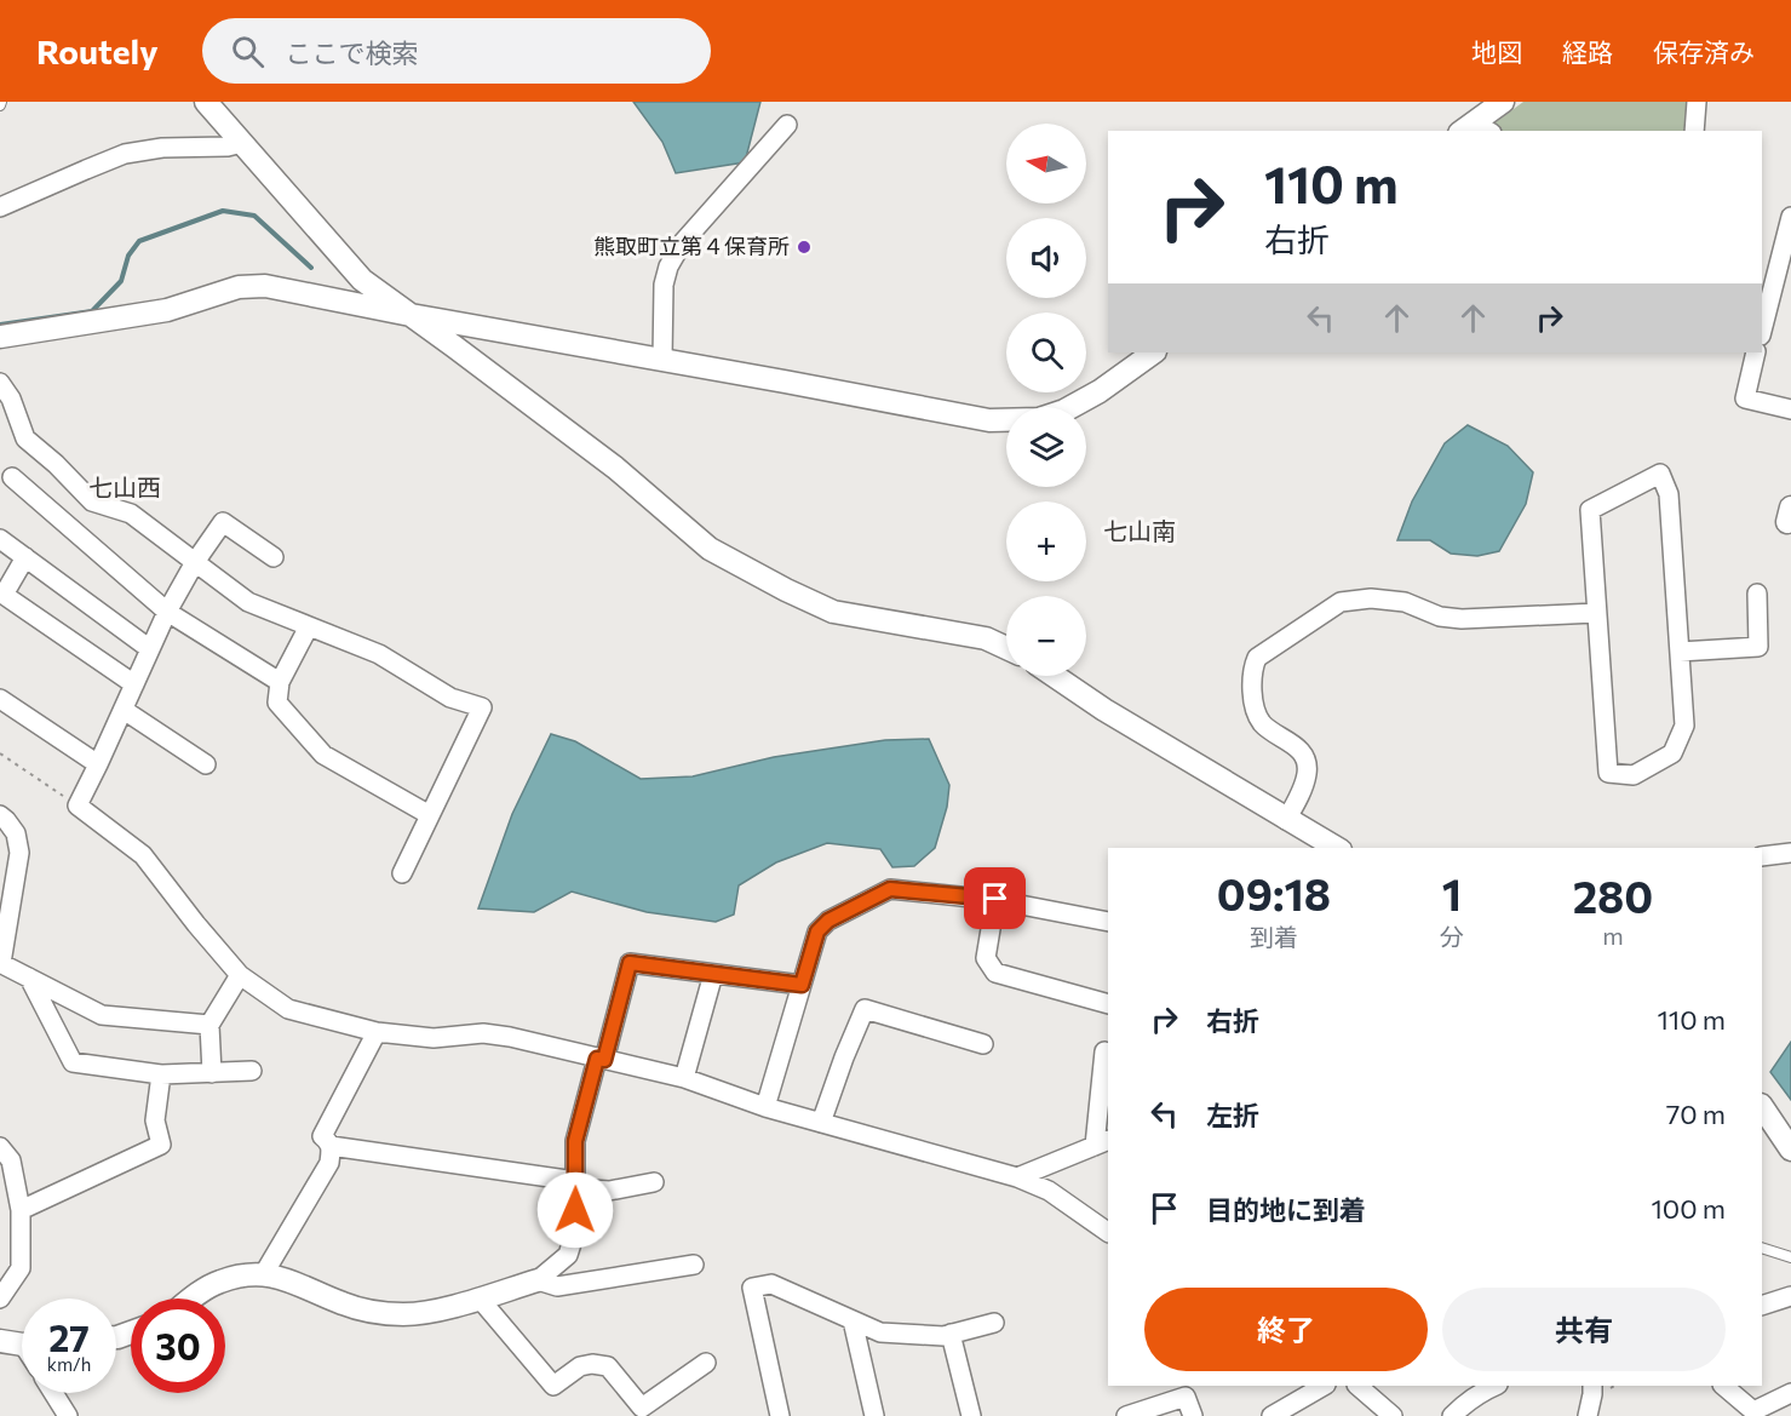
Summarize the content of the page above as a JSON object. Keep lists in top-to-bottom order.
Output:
{
  "districts": ["七山西", "七山南"],
  "places": ["熊取町立第４保育所"],
  "north": "left",
  "page": {
    "header": "Routely",
    "search": "ここで検索",
    "nav": ["地図", "経路", "保存済み"],
    "map_buttons": ["+", "−"],
    "turn": ["110 m", "右折"],
    "eta": [
      "09:18",
      "到着",
      "1",
      "分",
      "280",
      "m"
    ],
    "list": [
      {
        "name": "右折",
        "value": "110 m"
      },
      {
        "name": "左折",
        "value": "70 m"
      },
      {
        "name": "目的地に到着",
        "value": "100 m"
      }
    ],
    "buttons": ["終了", "共有"],
    "speed": "27 km/h",
    "limit": "30"
  }
}
